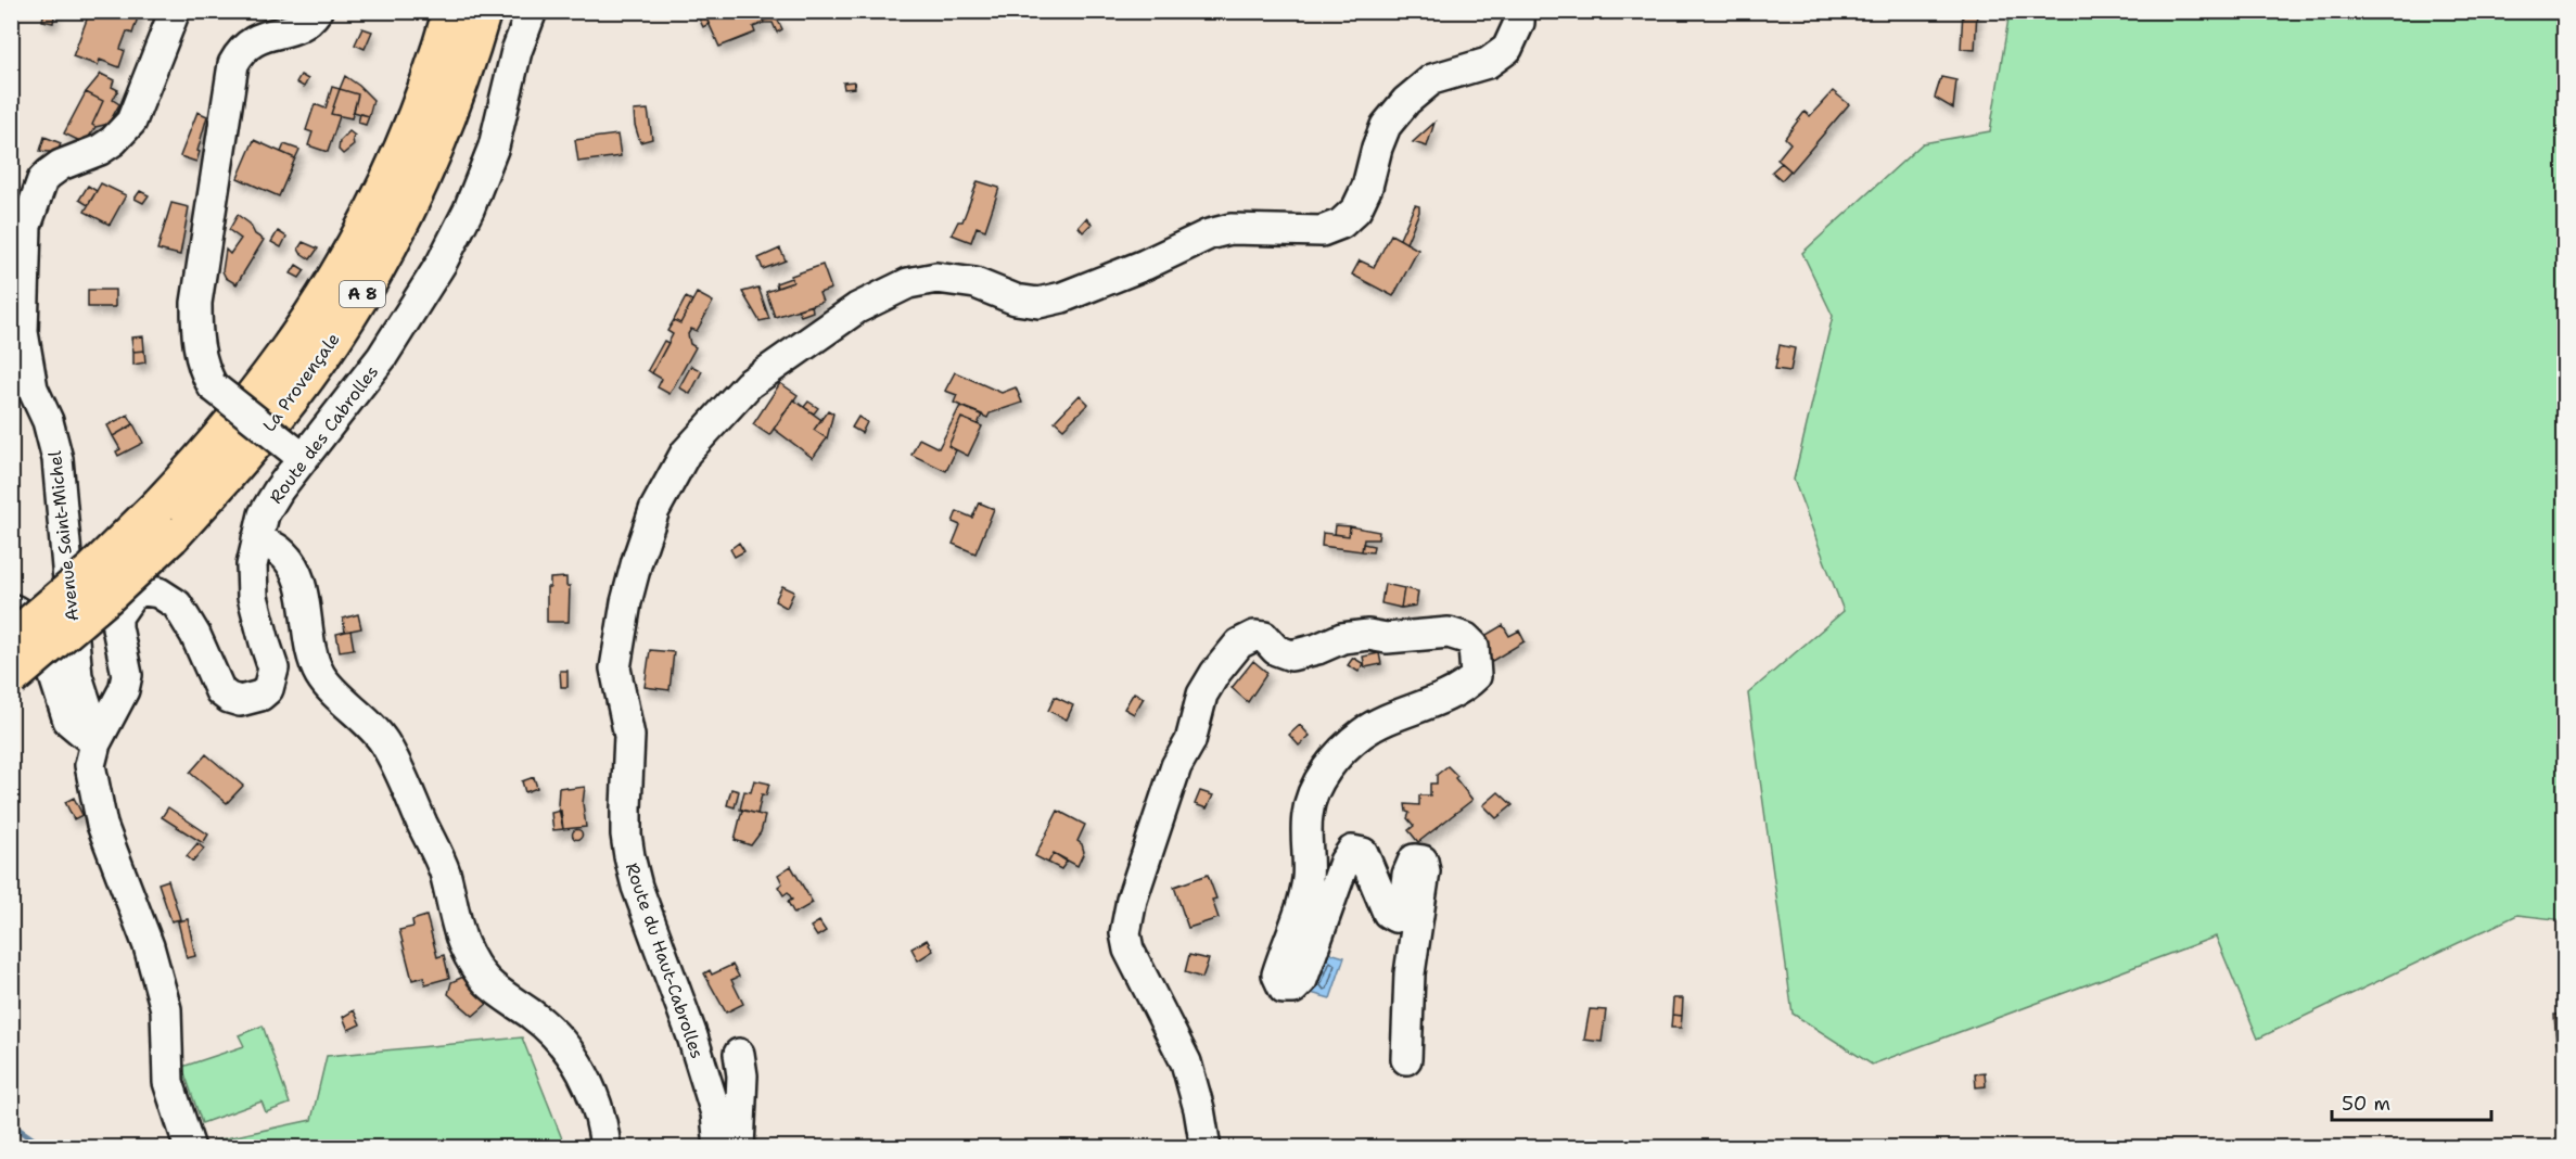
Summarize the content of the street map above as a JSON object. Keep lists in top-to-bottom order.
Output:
{
  "streets": {
    "highway": ["A 8", "La Provençale"],
    "street": ["Route des Cabrolles", "Avenue Saint-Michel", "Route du Haut-Cabrolles"]
  },
  "crossings": [
    ["Route des Cabrolles", "Avenue Saint-Michel"]
  ],
  "scale_bar": "50 m"
}
